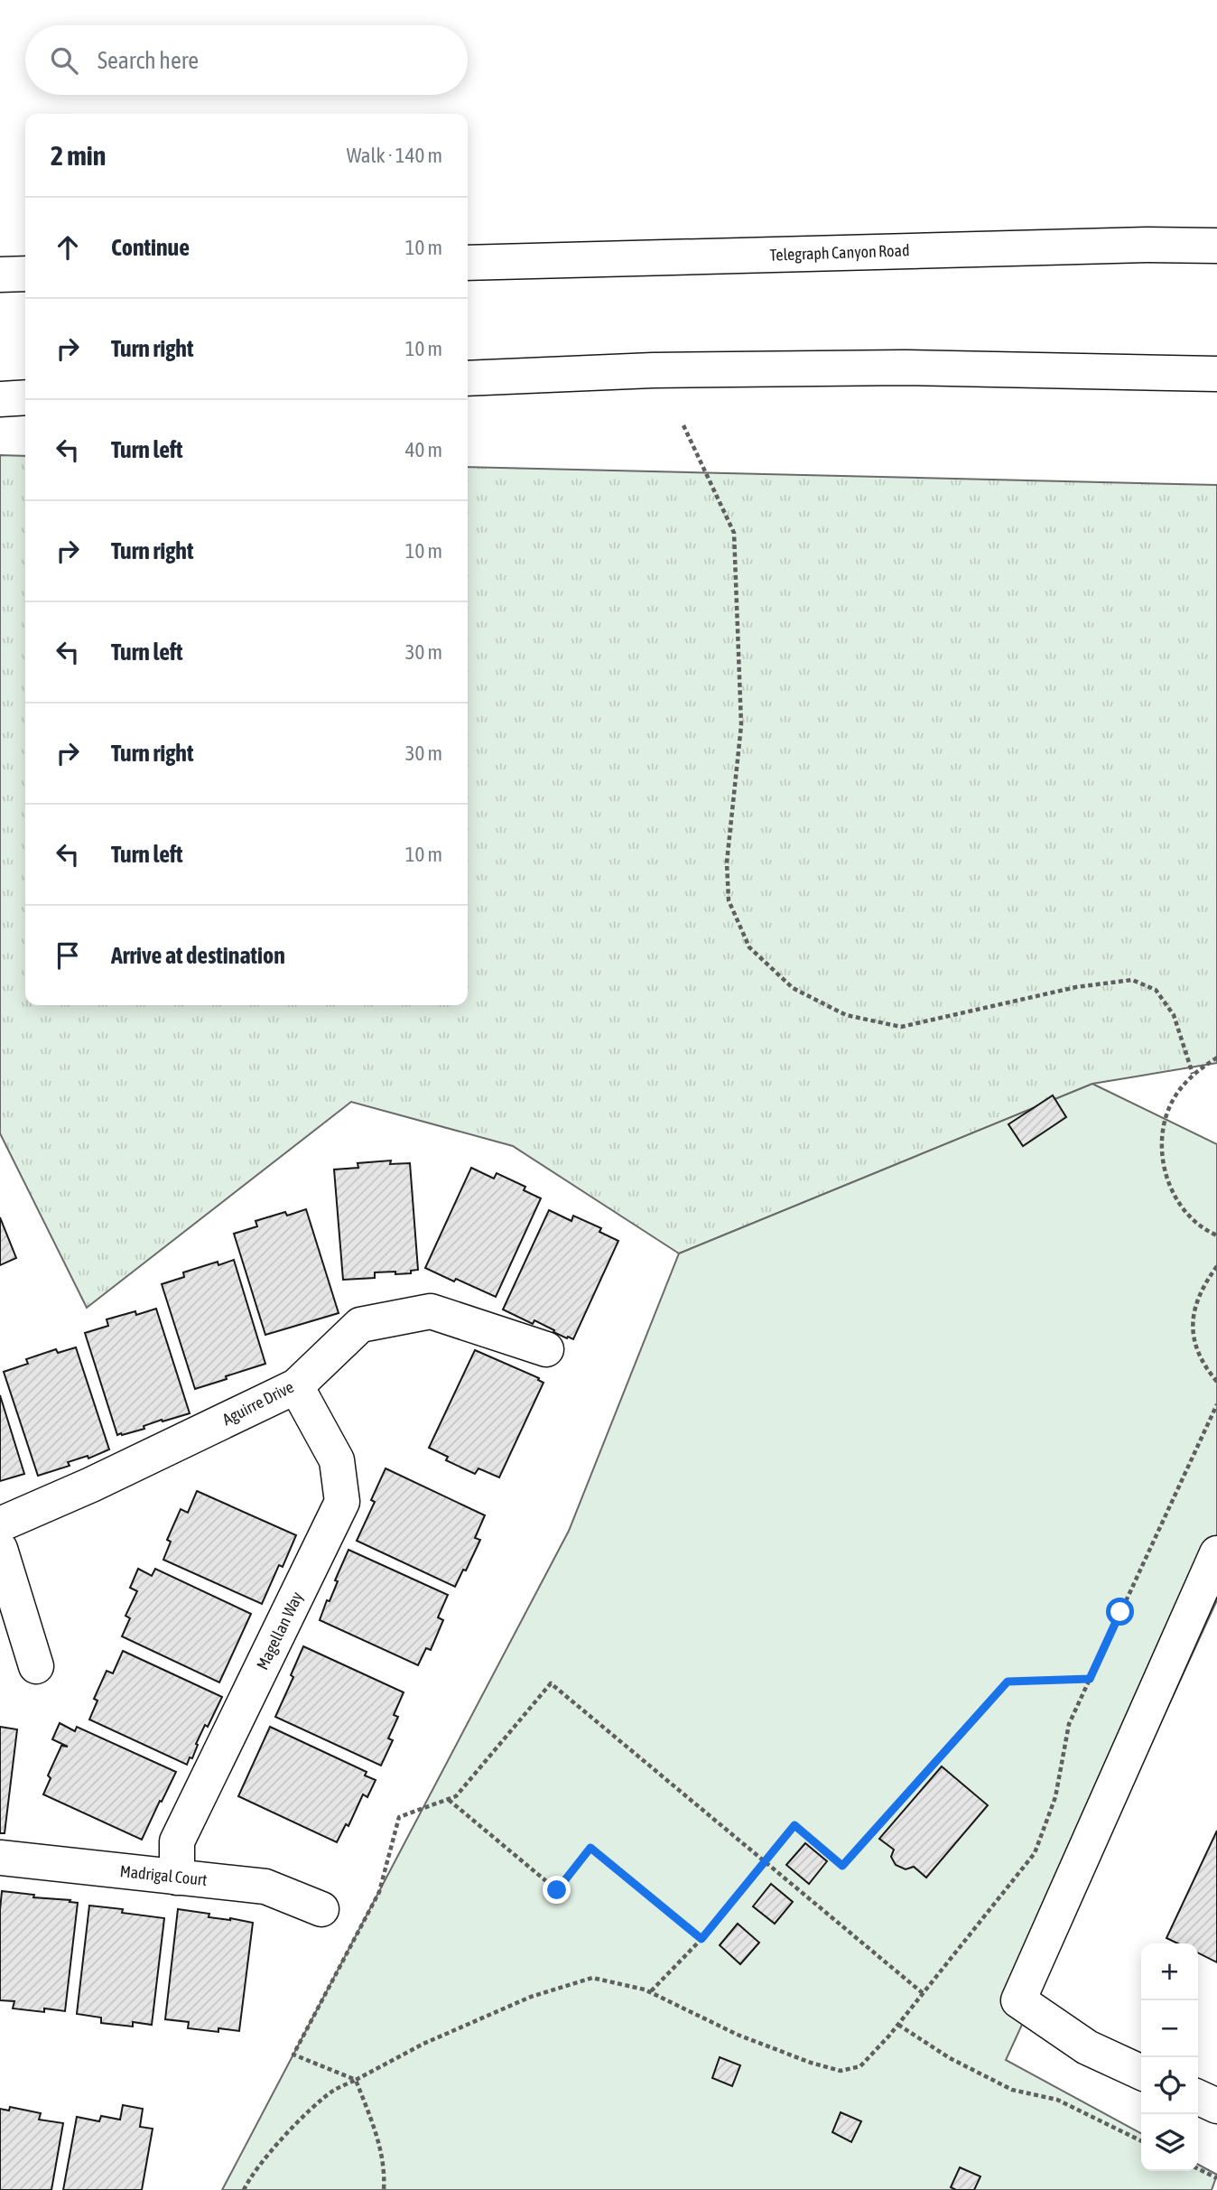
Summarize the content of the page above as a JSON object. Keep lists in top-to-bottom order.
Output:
{
  "streets": {
    "street": [
      "Telegraph Canyon Road",
      "Aguirre Drive",
      "Magellan Way",
      "Madrigal Court"
    ]
  },
  "crossings": [
    ["Aguirre Drive", "Magellan Way"],
    ["Magellan Way", "Madrigal Court"]
  ],
  "page": {
    "search": "Search here",
    "heading": ["2 min", "Walk · 140 m"],
    "list": [
      ["Continue", "10 m"],
      ["Turn right", "10 m"],
      ["Turn left", "40 m"],
      ["Turn right", "10 m"],
      ["Turn left", "30 m"],
      ["Turn right", "30 m"],
      ["Turn left", "10 m"],
      "Arrive at destination"
    ],
    "map_buttons": ["+", "−"]
  }
}
